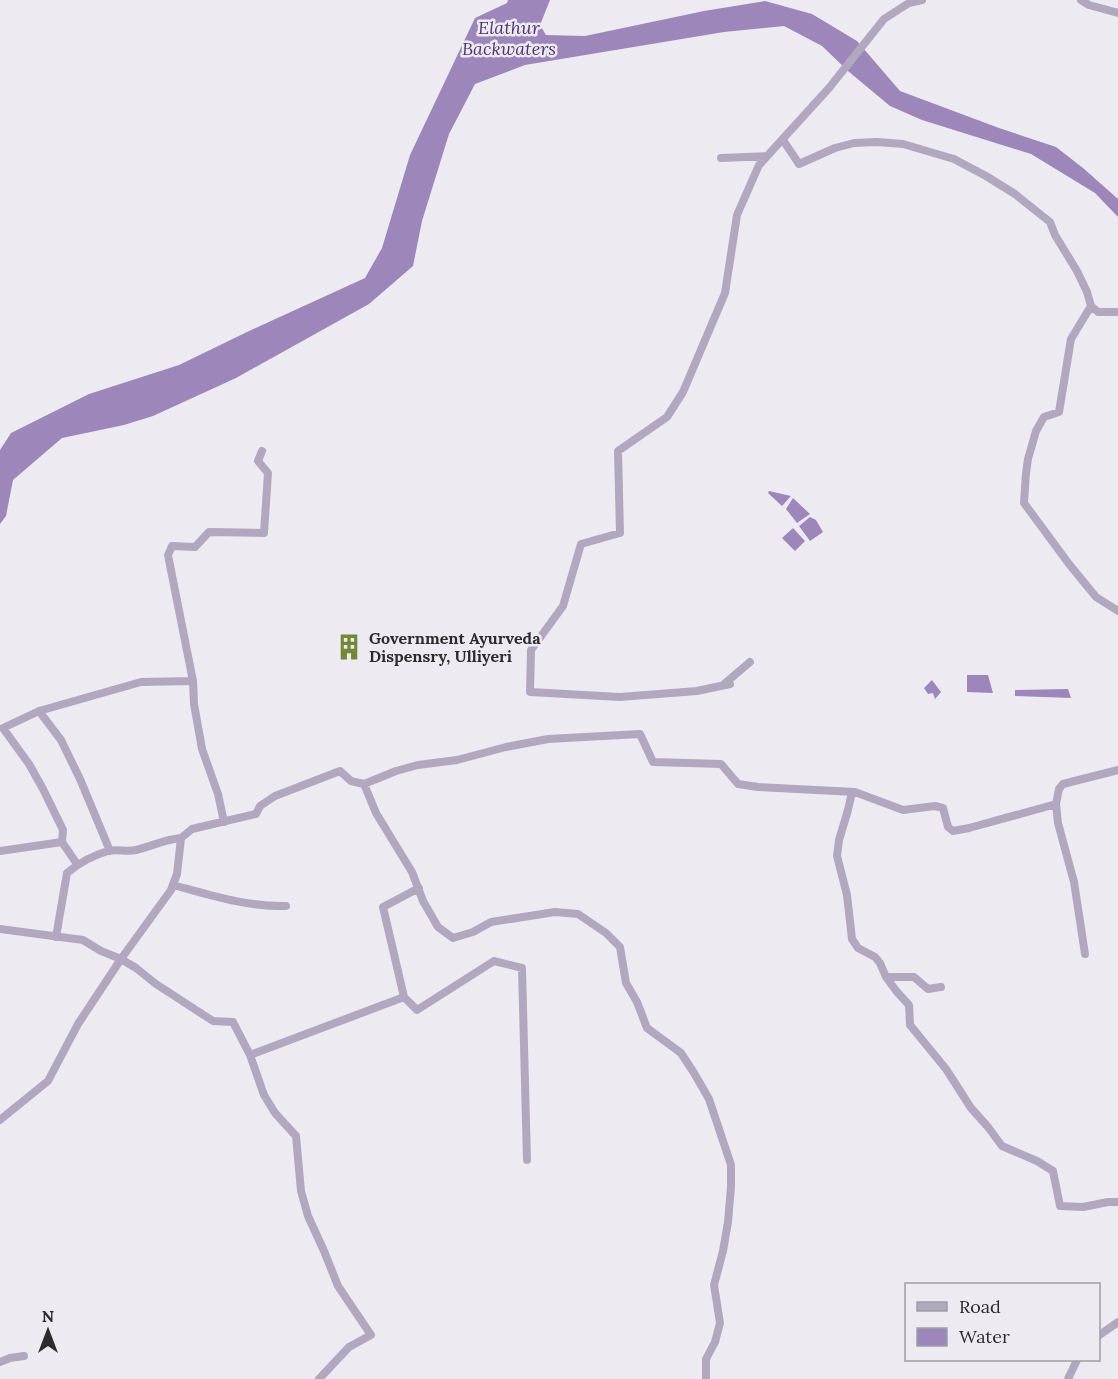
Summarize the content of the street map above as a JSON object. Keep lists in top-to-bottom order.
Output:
{
  "water": ["Elathur Backwaters"],
  "places": {
    "building": ["Government Ayurveda Dispensry, Ulliyeri"]
  },
  "legend": ["Road", "Water"],
  "north": "top"
}
